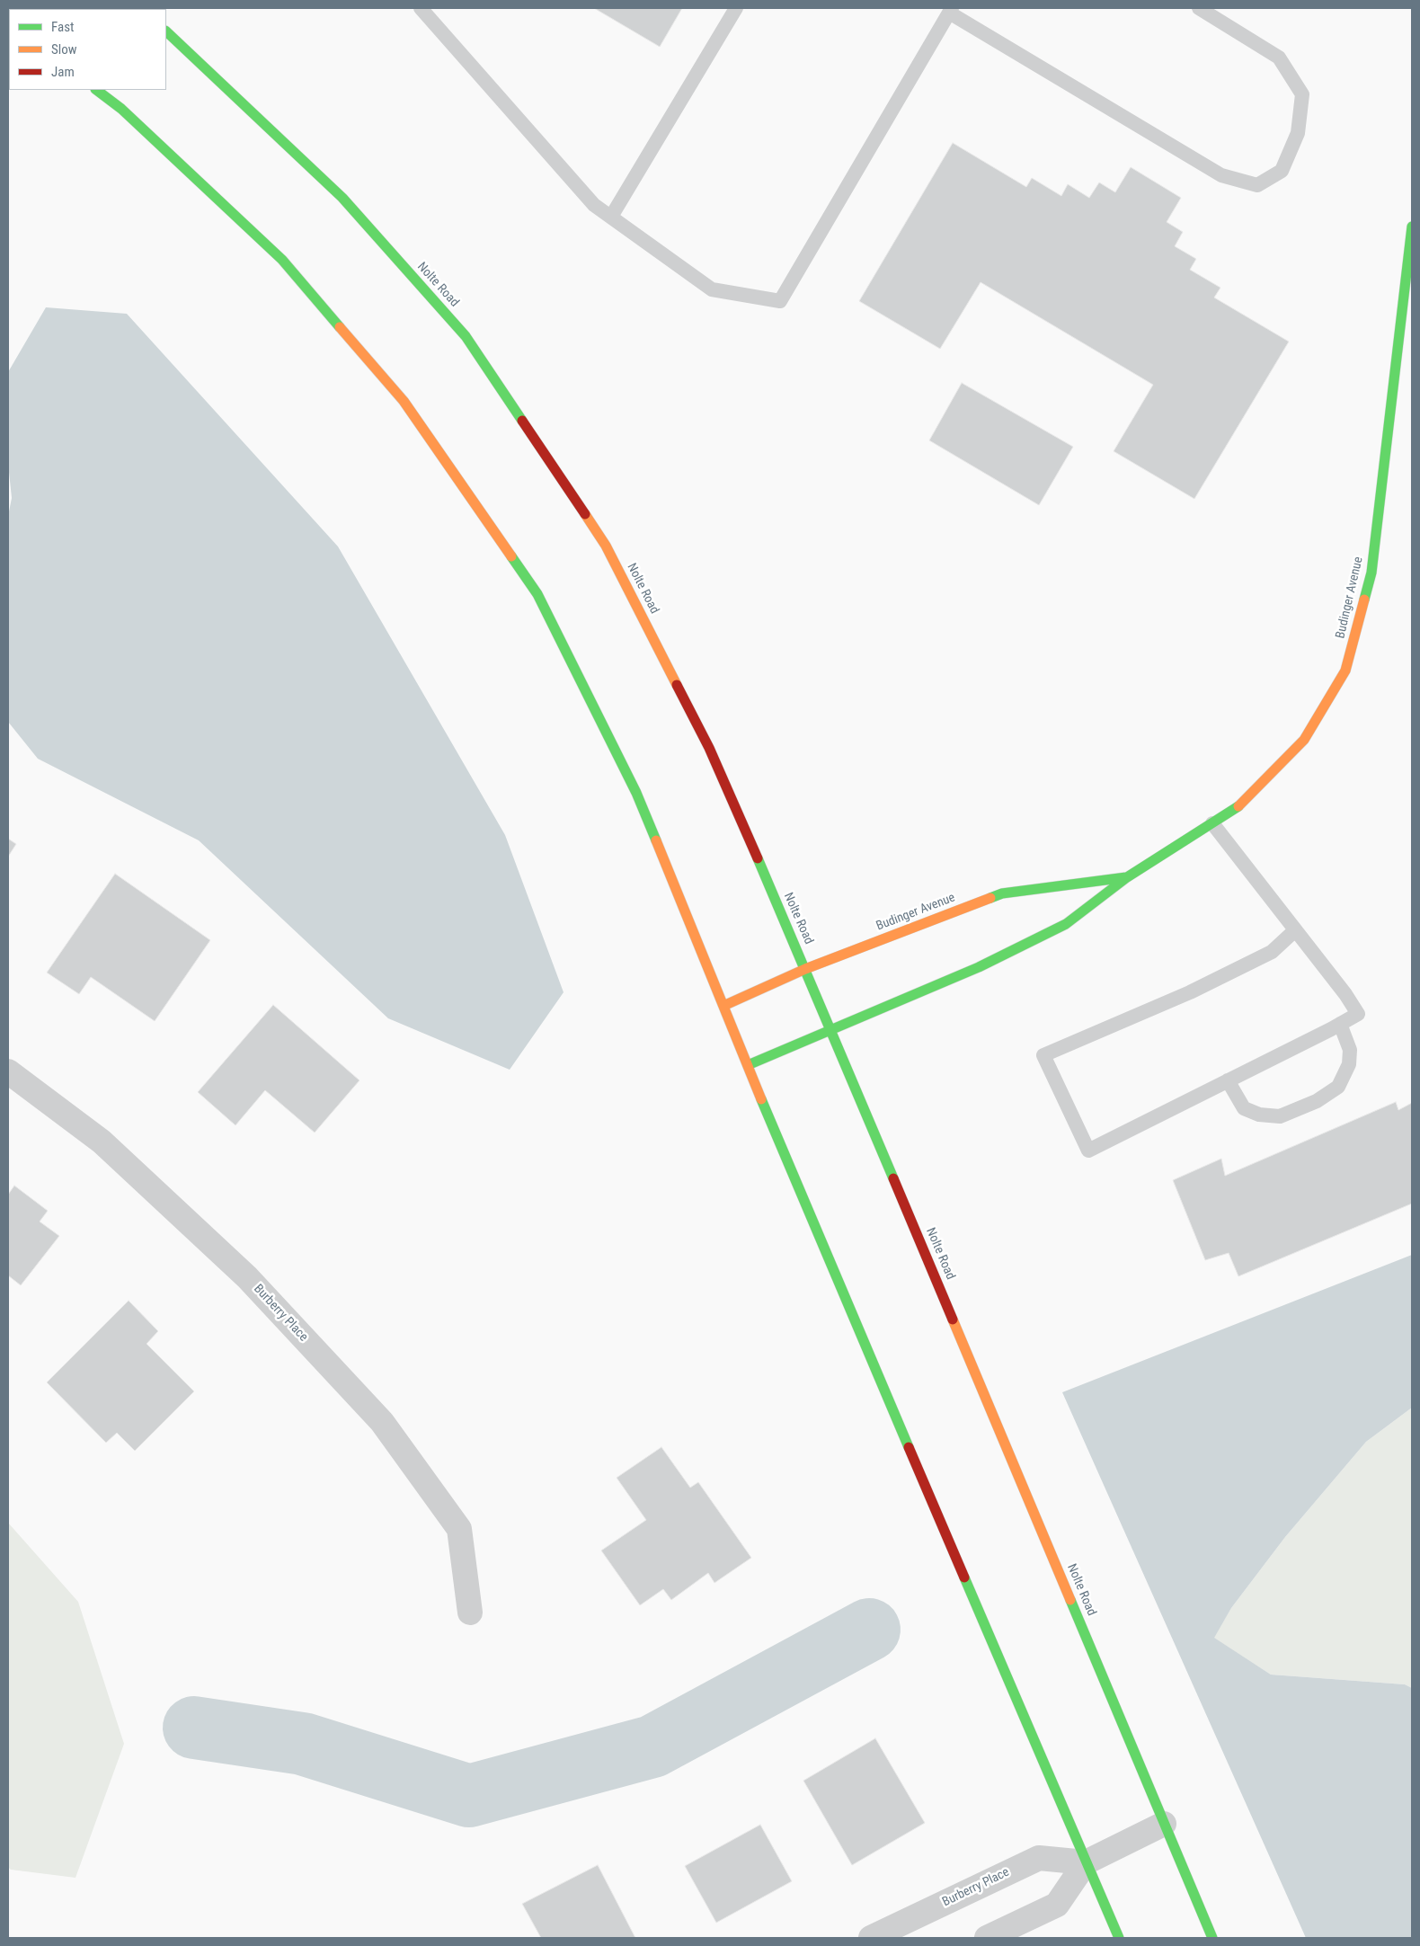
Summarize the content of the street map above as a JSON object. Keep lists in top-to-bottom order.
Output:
{
  "streets": {
    "street": ["Nolte Road", "Budinger Avenue", "Burberry Place"]
  },
  "crossings": [
    ["Nolte Road", "Budinger Avenue"]
  ],
  "legend": ["Fast", "Slow", "Jam"]
}
